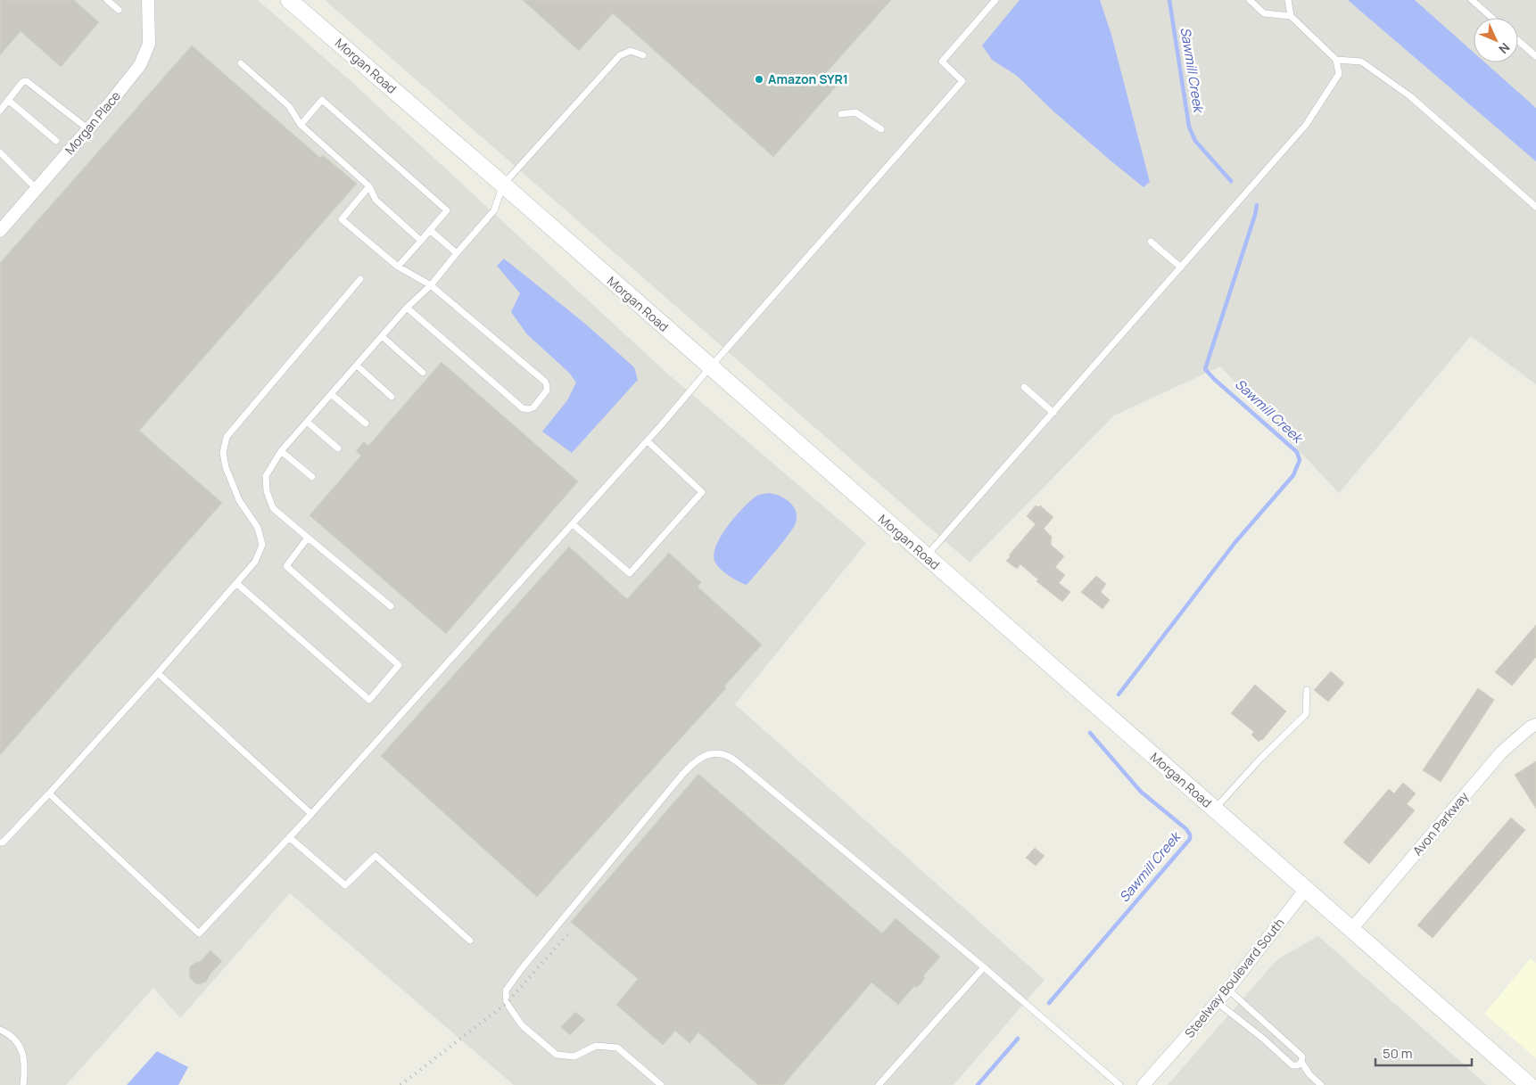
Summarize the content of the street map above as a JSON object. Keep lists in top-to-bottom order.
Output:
{
  "streets": {
    "street": [
      "Morgan Road",
      "Morgan Place",
      "Avon Parkway",
      "Steelway Boulevard South"
    ]
  },
  "crossings": [
    ["Morgan Road", "Avon Parkway"],
    ["Morgan Road", "Steelway Boulevard South"]
  ],
  "water": ["Sawmill Creek"],
  "places": ["Amazon SYR1"],
  "scale_bar": "50 m",
  "north": "bottom right"
}
